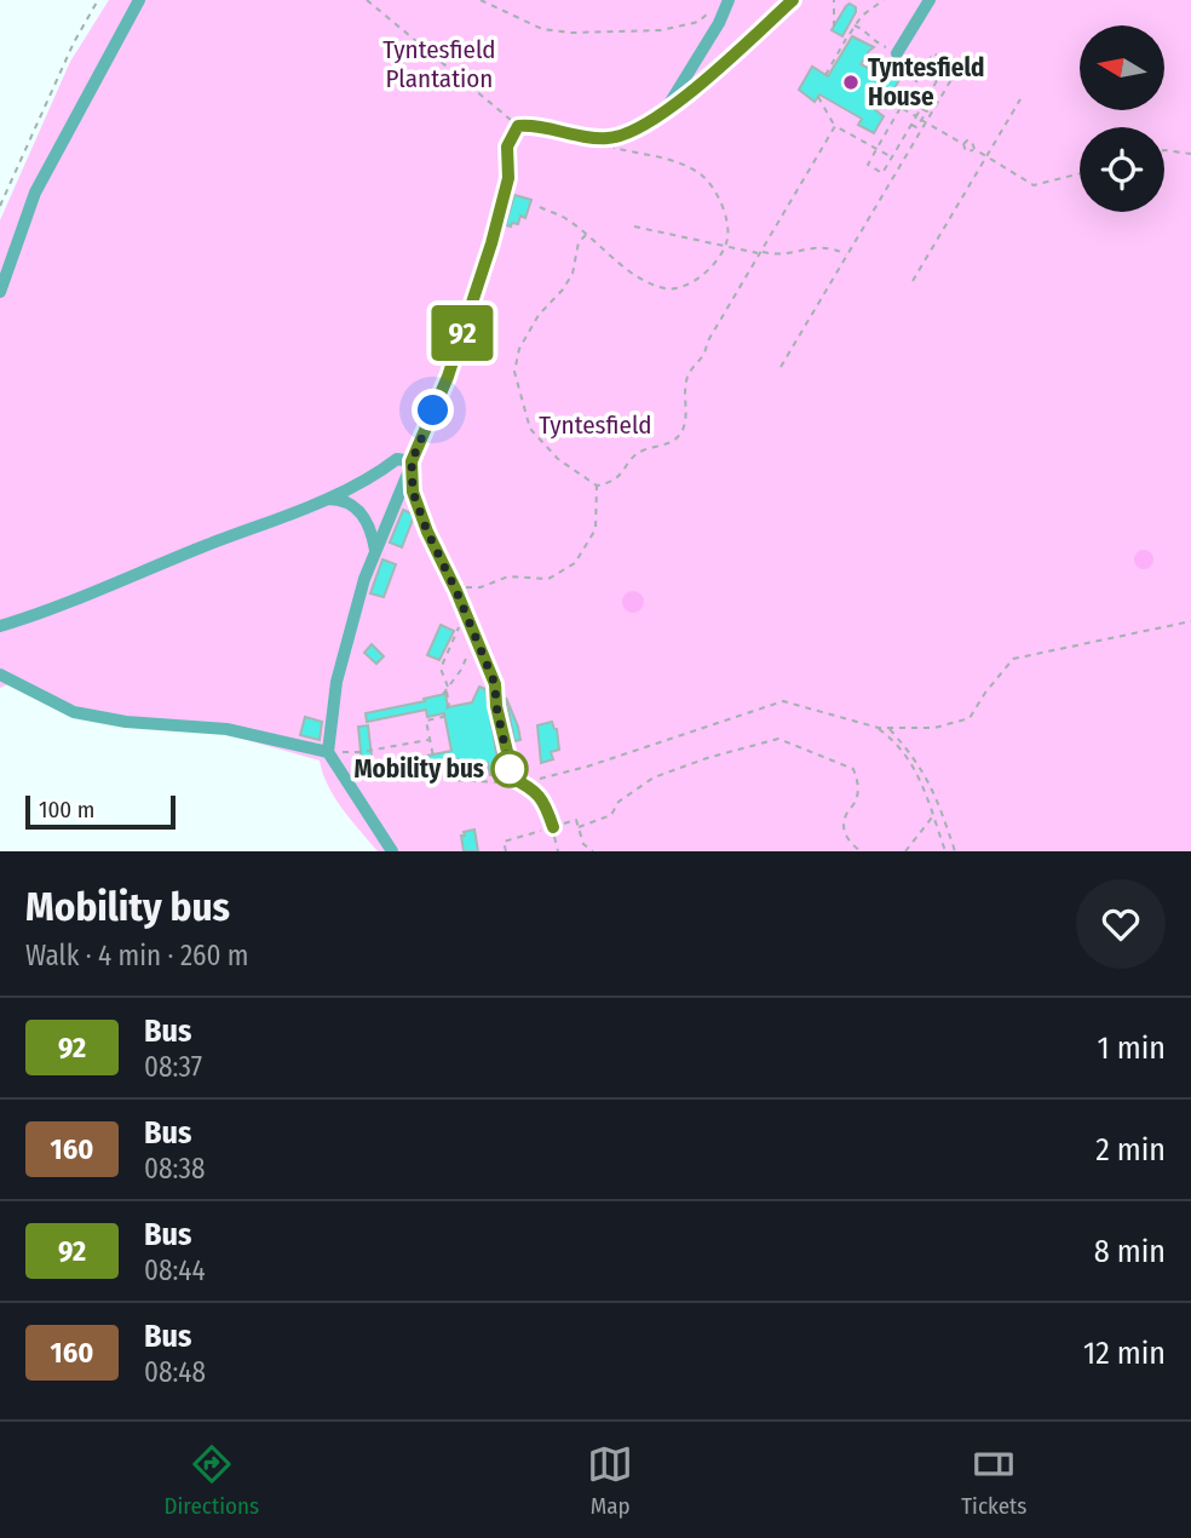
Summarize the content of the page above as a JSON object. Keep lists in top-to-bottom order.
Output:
{
  "parks": ["Tyntesfield Plantation", "Tyntesfield"],
  "places": ["Tyntesfield House", "Mobility bus"],
  "lines": ["bus line 92"],
  "scale_bar": "100 m",
  "north": "left",
  "page": {
    "on_map": "92",
    "scale": "100 m",
    "heading": ["Mobility bus", "Walk · 4 min · 260 m"],
    "list": [
      {
        "mark": "92",
        "name": "Bus",
        "note": "08:37",
        "value": "1 min"
      },
      {
        "mark": "160",
        "name": "Bus",
        "note": "08:38",
        "value": "2 min"
      },
      {
        "mark": "92",
        "name": "Bus",
        "note": "08:44",
        "value": "8 min"
      },
      {
        "mark": "160",
        "name": "Bus",
        "note": "08:48",
        "value": "12 min"
      }
    ],
    "tabs": ["Directions", "Map", "Tickets"]
  }
}
